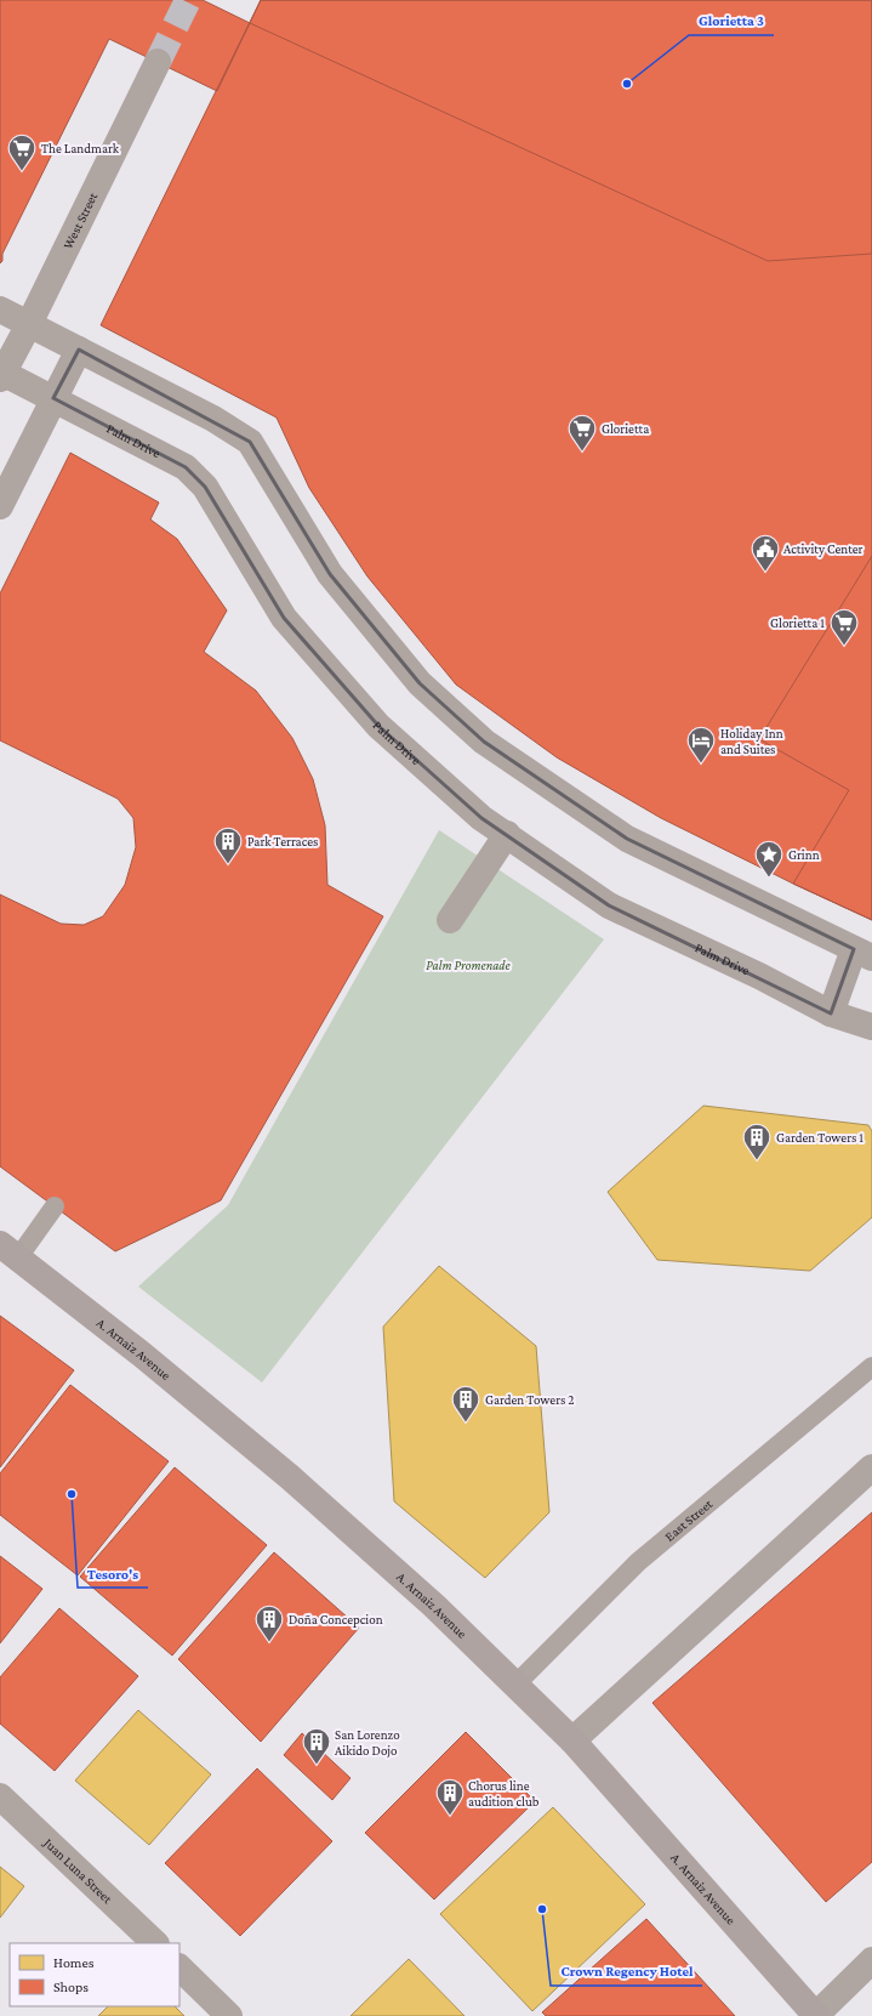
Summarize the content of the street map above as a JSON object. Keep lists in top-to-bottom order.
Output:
{
  "streets": {
    "main road": ["A. Arnaiz Avenue"],
    "street": ["West Street", "Palm Drive", "Juan Luna Street"],
    "lane": ["East Street"]
  },
  "crossings": [
    ["West Street", "Palm Drive"],
    ["A. Arnaiz Avenue", "East Street"]
  ],
  "parks": ["Palm Promenade"],
  "places": {
    "other": ["Glorietta 3", "Tesoro's", "Crown Regency Hotel"],
    "supermarket": ["The Landmark", "Glorietta", "Glorietta 1"],
    "public building": ["Activity Center"],
    "hotel": ["Holiday Inn and Suites"],
    "building": [
      "Park Terraces",
      "Garden Towers 1",
      "Garden Towers 2",
      "Doña Concepcion",
      "San Lorenzo Aikido Dojo",
      "Chorus line audition club"
    ],
    "place": ["Grinn"]
  },
  "legend": ["Homes", "Shops"]
}
